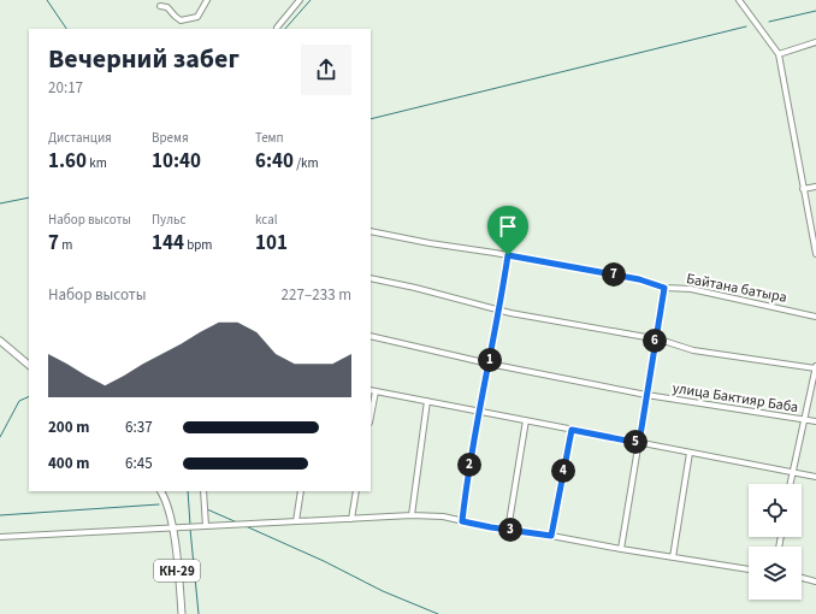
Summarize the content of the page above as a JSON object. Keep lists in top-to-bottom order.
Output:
{
  "streets": {
    "main road": ["КН-29"],
    "street": ["Байтана батыра", "улица Бактияр Баба"]
  },
  "page": {
    "heading": ["Вечерний забег", "20:17"],
    "stats": [
      ["Дистанция", "1.60 km"],
      ["Время", "10:40"],
      ["Темп", "6:40 /km"],
      ["Набор высоты", "7 m"],
      ["Пульс", "144 bpm"],
      ["kcal", "101"]
    ],
    "pins": [
      "7",
      "6",
      "1",
      "5",
      "2",
      "4",
      "3"
    ],
    "chart": ["Набор высоты", "227–233 m"],
    "list": [
      {
        "name": "200 m",
        "note": "6:37"
      },
      {
        "name": "400 m",
        "note": "6:45"
      }
    ]
  }
}
